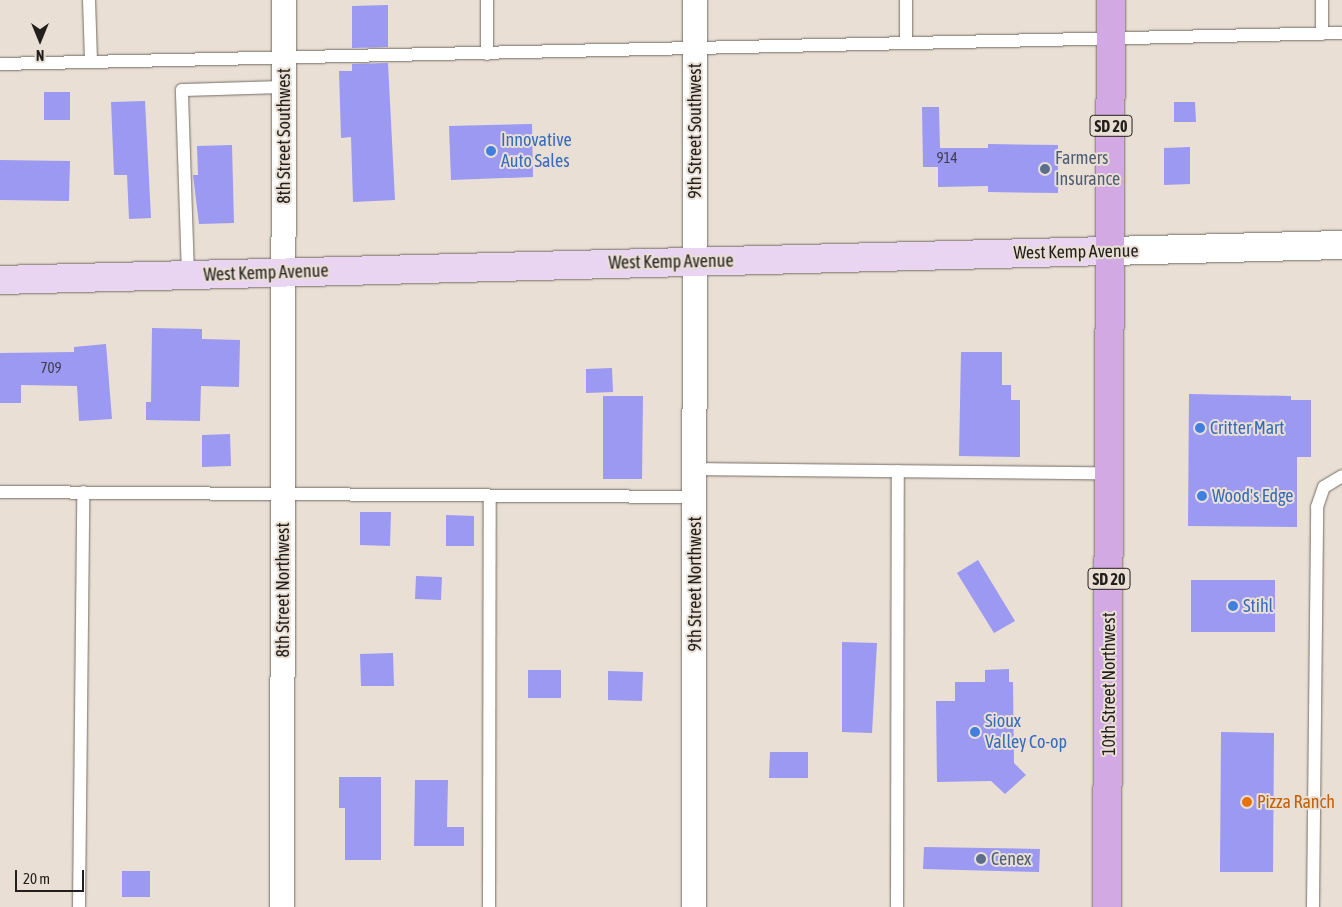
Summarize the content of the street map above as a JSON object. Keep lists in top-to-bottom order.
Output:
{
  "streets": {
    "main road": ["SD 20", "West Kemp Avenue", "10th Street Northwest"],
    "street": [
      "9th Street Southwest",
      "8th Street Southwest",
      "9th Street Northwest",
      "8th Street Northwest"
    ]
  },
  "crossings": [
    ["SD 20", "West Kemp Avenue"],
    ["SD 20", "10th Street Northwest"],
    ["9th Street Southwest", "West Kemp Avenue"],
    ["9th Street Southwest", "9th Street Northwest"],
    ["8th Street Southwest", "West Kemp Avenue"],
    ["8th Street Southwest", "8th Street Northwest"],
    ["West Kemp Avenue", "9th Street Northwest"],
    ["West Kemp Avenue", "8th Street Northwest"],
    ["West Kemp Avenue", "10th Street Northwest"]
  ],
  "places": [
    "Innovative Auto Sales",
    "Farmers Insurance",
    "Critter Mart",
    "Wood's Edge",
    "Stihl",
    "Sioux Valley Co-op",
    "Pizza Ranch",
    "Cenex"
  ],
  "house_numbers": ["914", "709"],
  "scale_bar": "20 m",
  "north": "bottom"
}
